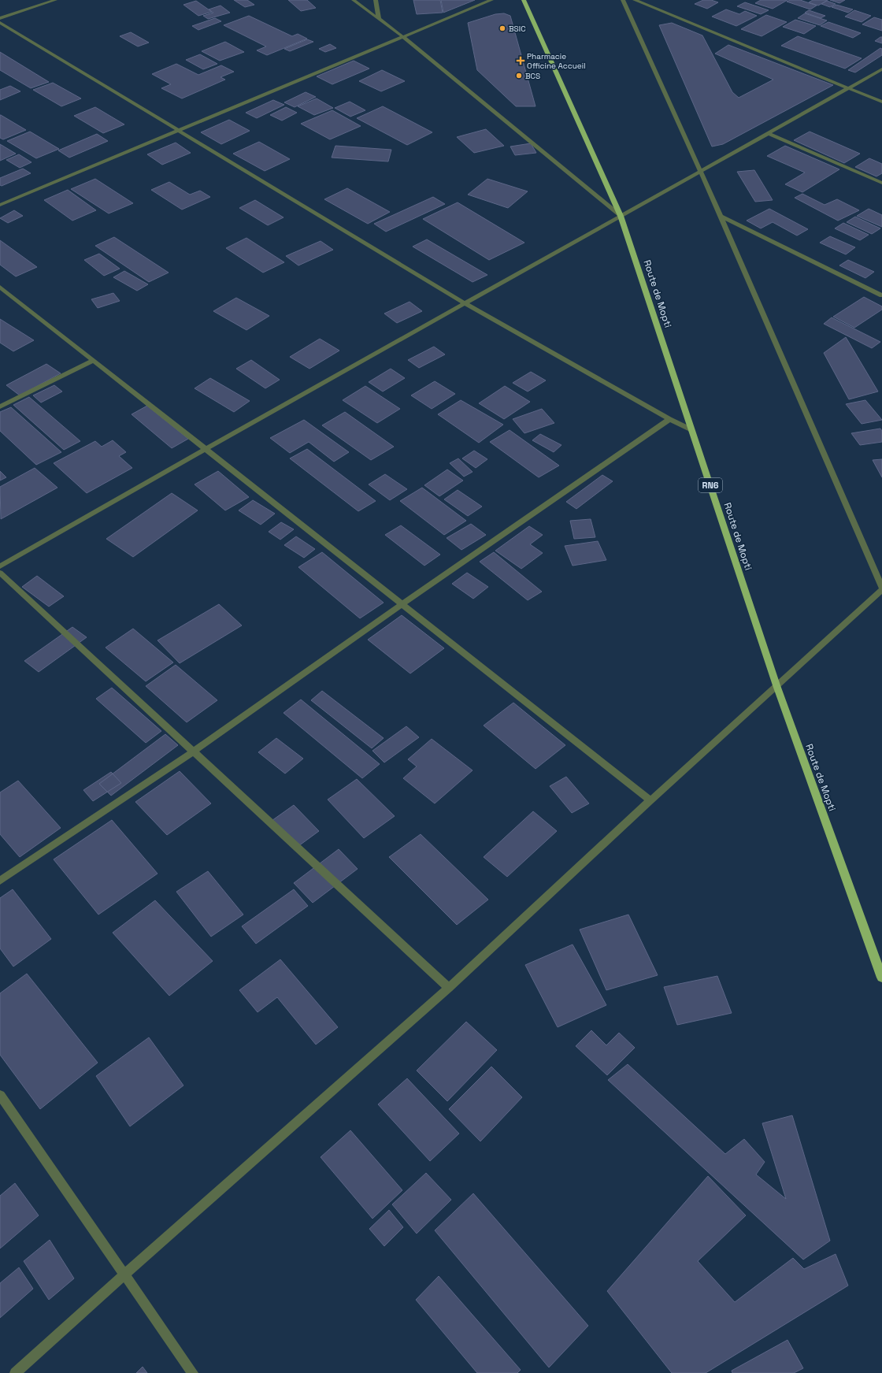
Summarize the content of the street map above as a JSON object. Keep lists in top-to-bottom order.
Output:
{
  "streets": {
    "highway": ["Route de Mopti", "RN6"]
  },
  "places": {
    "other": ["BSIC", "BCS"],
    "health": ["Pharmacie Officine Accueil"]
  }
}
